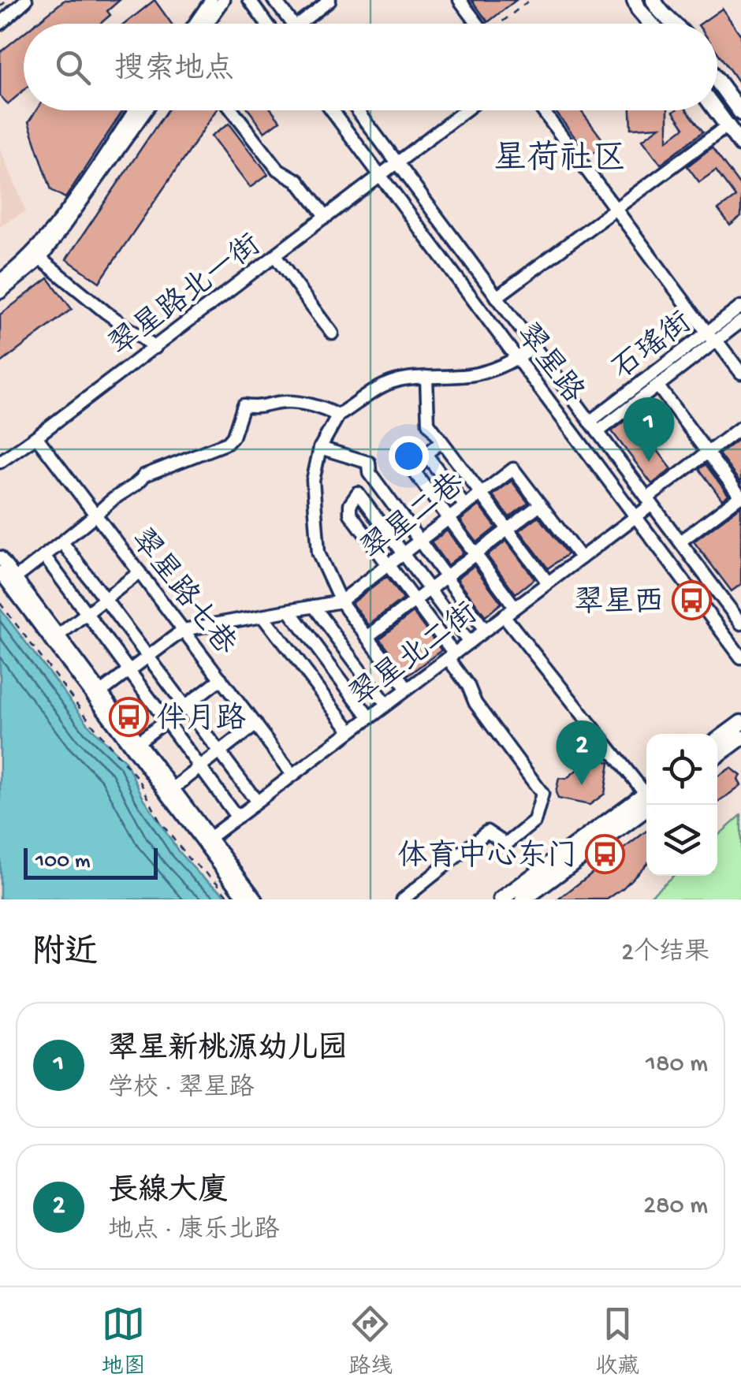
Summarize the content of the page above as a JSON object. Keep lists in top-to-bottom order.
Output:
{
  "streets": {
    "street": [
      "翠星路北一街",
      "石瑶街",
      "翠星路",
      "翠星二巷",
      "翠星路七巷",
      "翠星北二街"
    ]
  },
  "crossings": [
    ["翠星路北一街", "翠星路"],
    ["翠星路北一街", "翠星路七巷"],
    ["石瑶街", "翠星路"],
    ["翠星路", "翠星北二街"],
    ["翠星路七巷", "翠星北二街"]
  ],
  "districts": ["星荷社区"],
  "places": {
    "bus stop": ["翠星西", "伴月路", "体育中心东门"]
  },
  "scale_bar": "100 m",
  "page": {
    "search": "搜索地点",
    "pins": ["1", "2"],
    "scale": "100 m",
    "heading": ["附近", "2个结果"],
    "list": [
      {
        "mark": "1",
        "name": "翠星新桃源幼儿园",
        "note": "学校 · 翠星路",
        "value": "180 m"
      },
      {
        "mark": "2",
        "name": "長線大廈",
        "note": "地点 · 康乐北路",
        "value": "280 m"
      }
    ],
    "nav": ["地图", "路线", "收藏"]
  }
}
